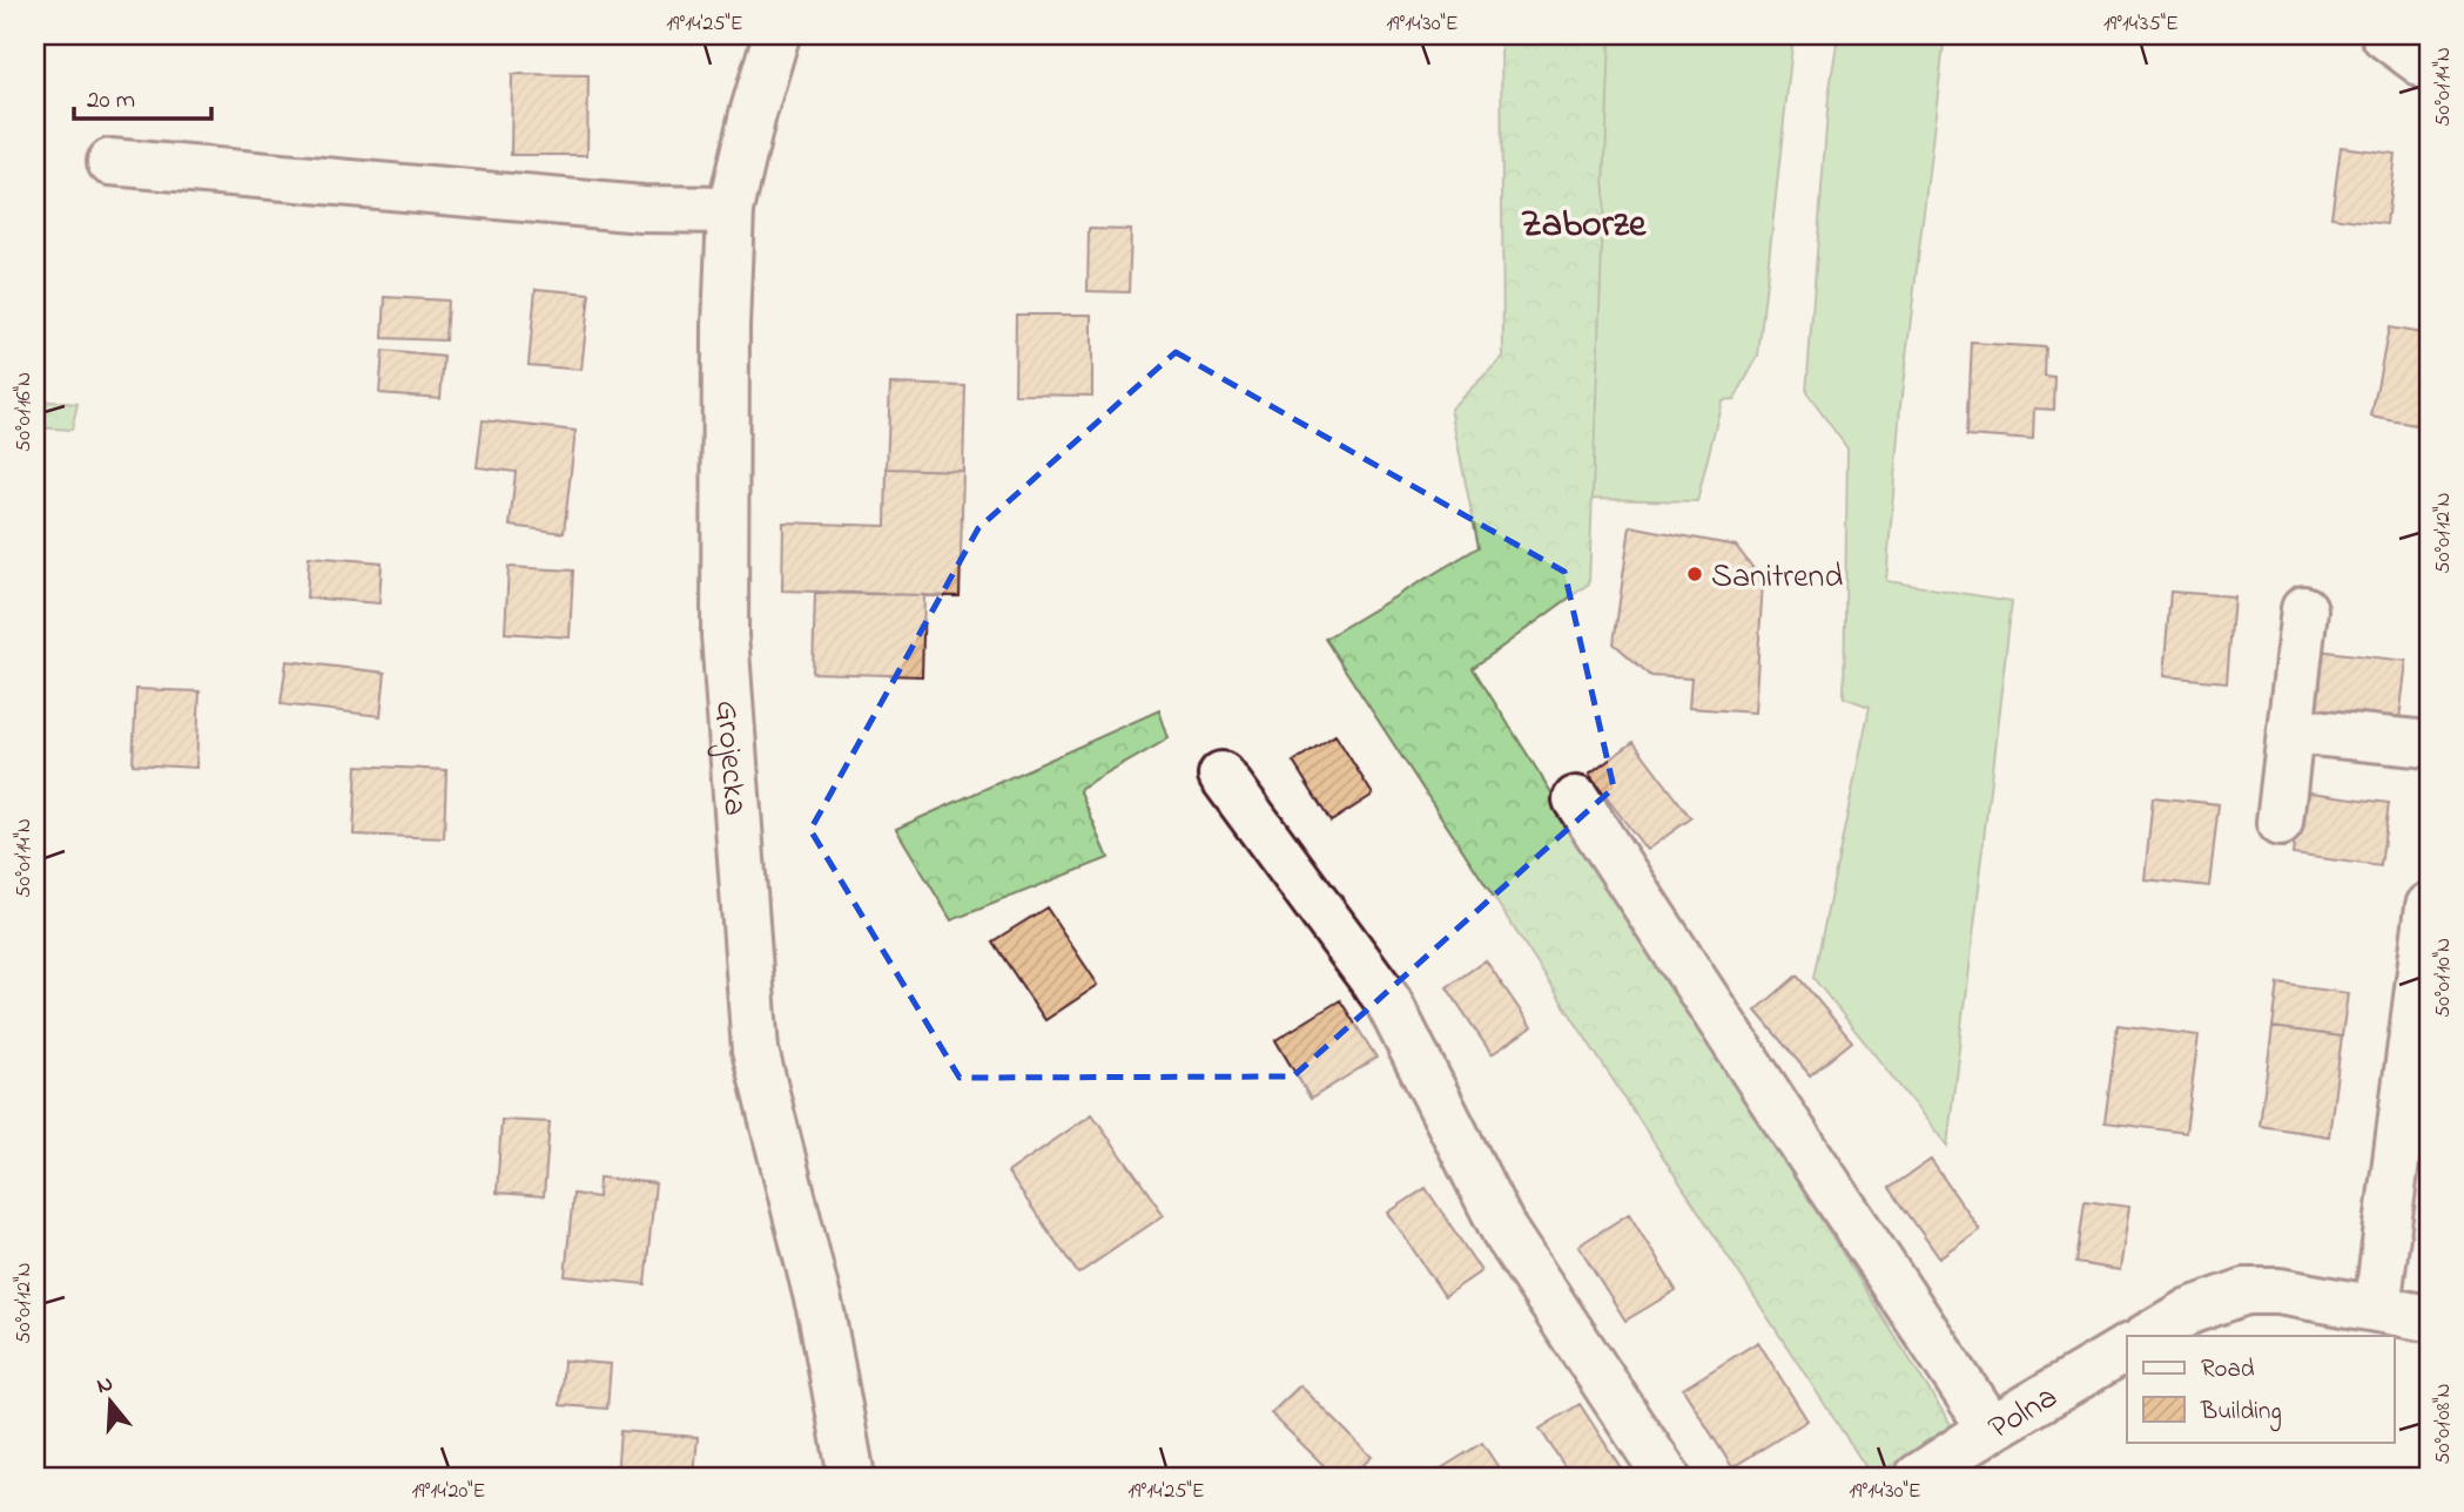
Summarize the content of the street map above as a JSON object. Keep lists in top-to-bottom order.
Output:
{
  "streets": {
    "street": ["Grojecka", "Polna"]
  },
  "districts": ["Zaborze"],
  "places": ["Sanitrend"],
  "legend": ["Road", "Building"],
  "scale_bar": "20 m",
  "north": "top",
  "coordinates": [
    "19°14'25\"E",
    "19°14'30\"E",
    "19°14'35\"E",
    "50°01'14\"N",
    "50°01'16\"N",
    "50°01'12\"N",
    "50°01'10\"N",
    "50°01'08\"N",
    "19°14'20\"E"
  ]
}
